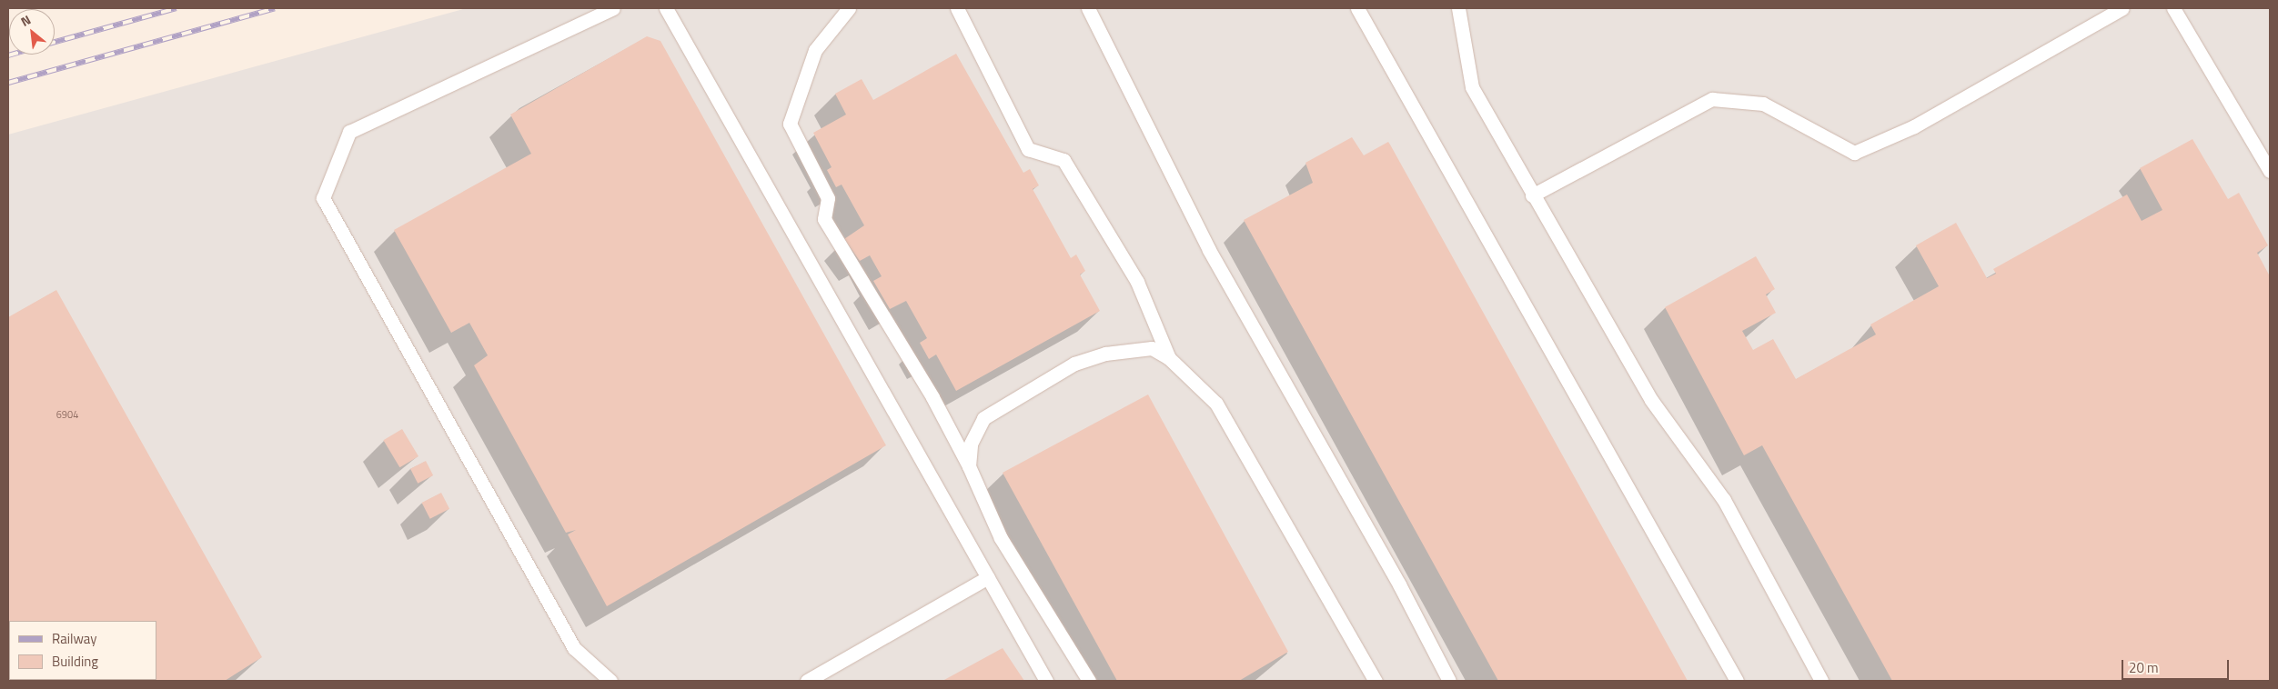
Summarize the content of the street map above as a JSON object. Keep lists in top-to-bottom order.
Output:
{
  "house_numbers": ["6904"],
  "legend": ["Railway", "Building"],
  "scale_bar": "20 m",
  "north": "top left"
}
